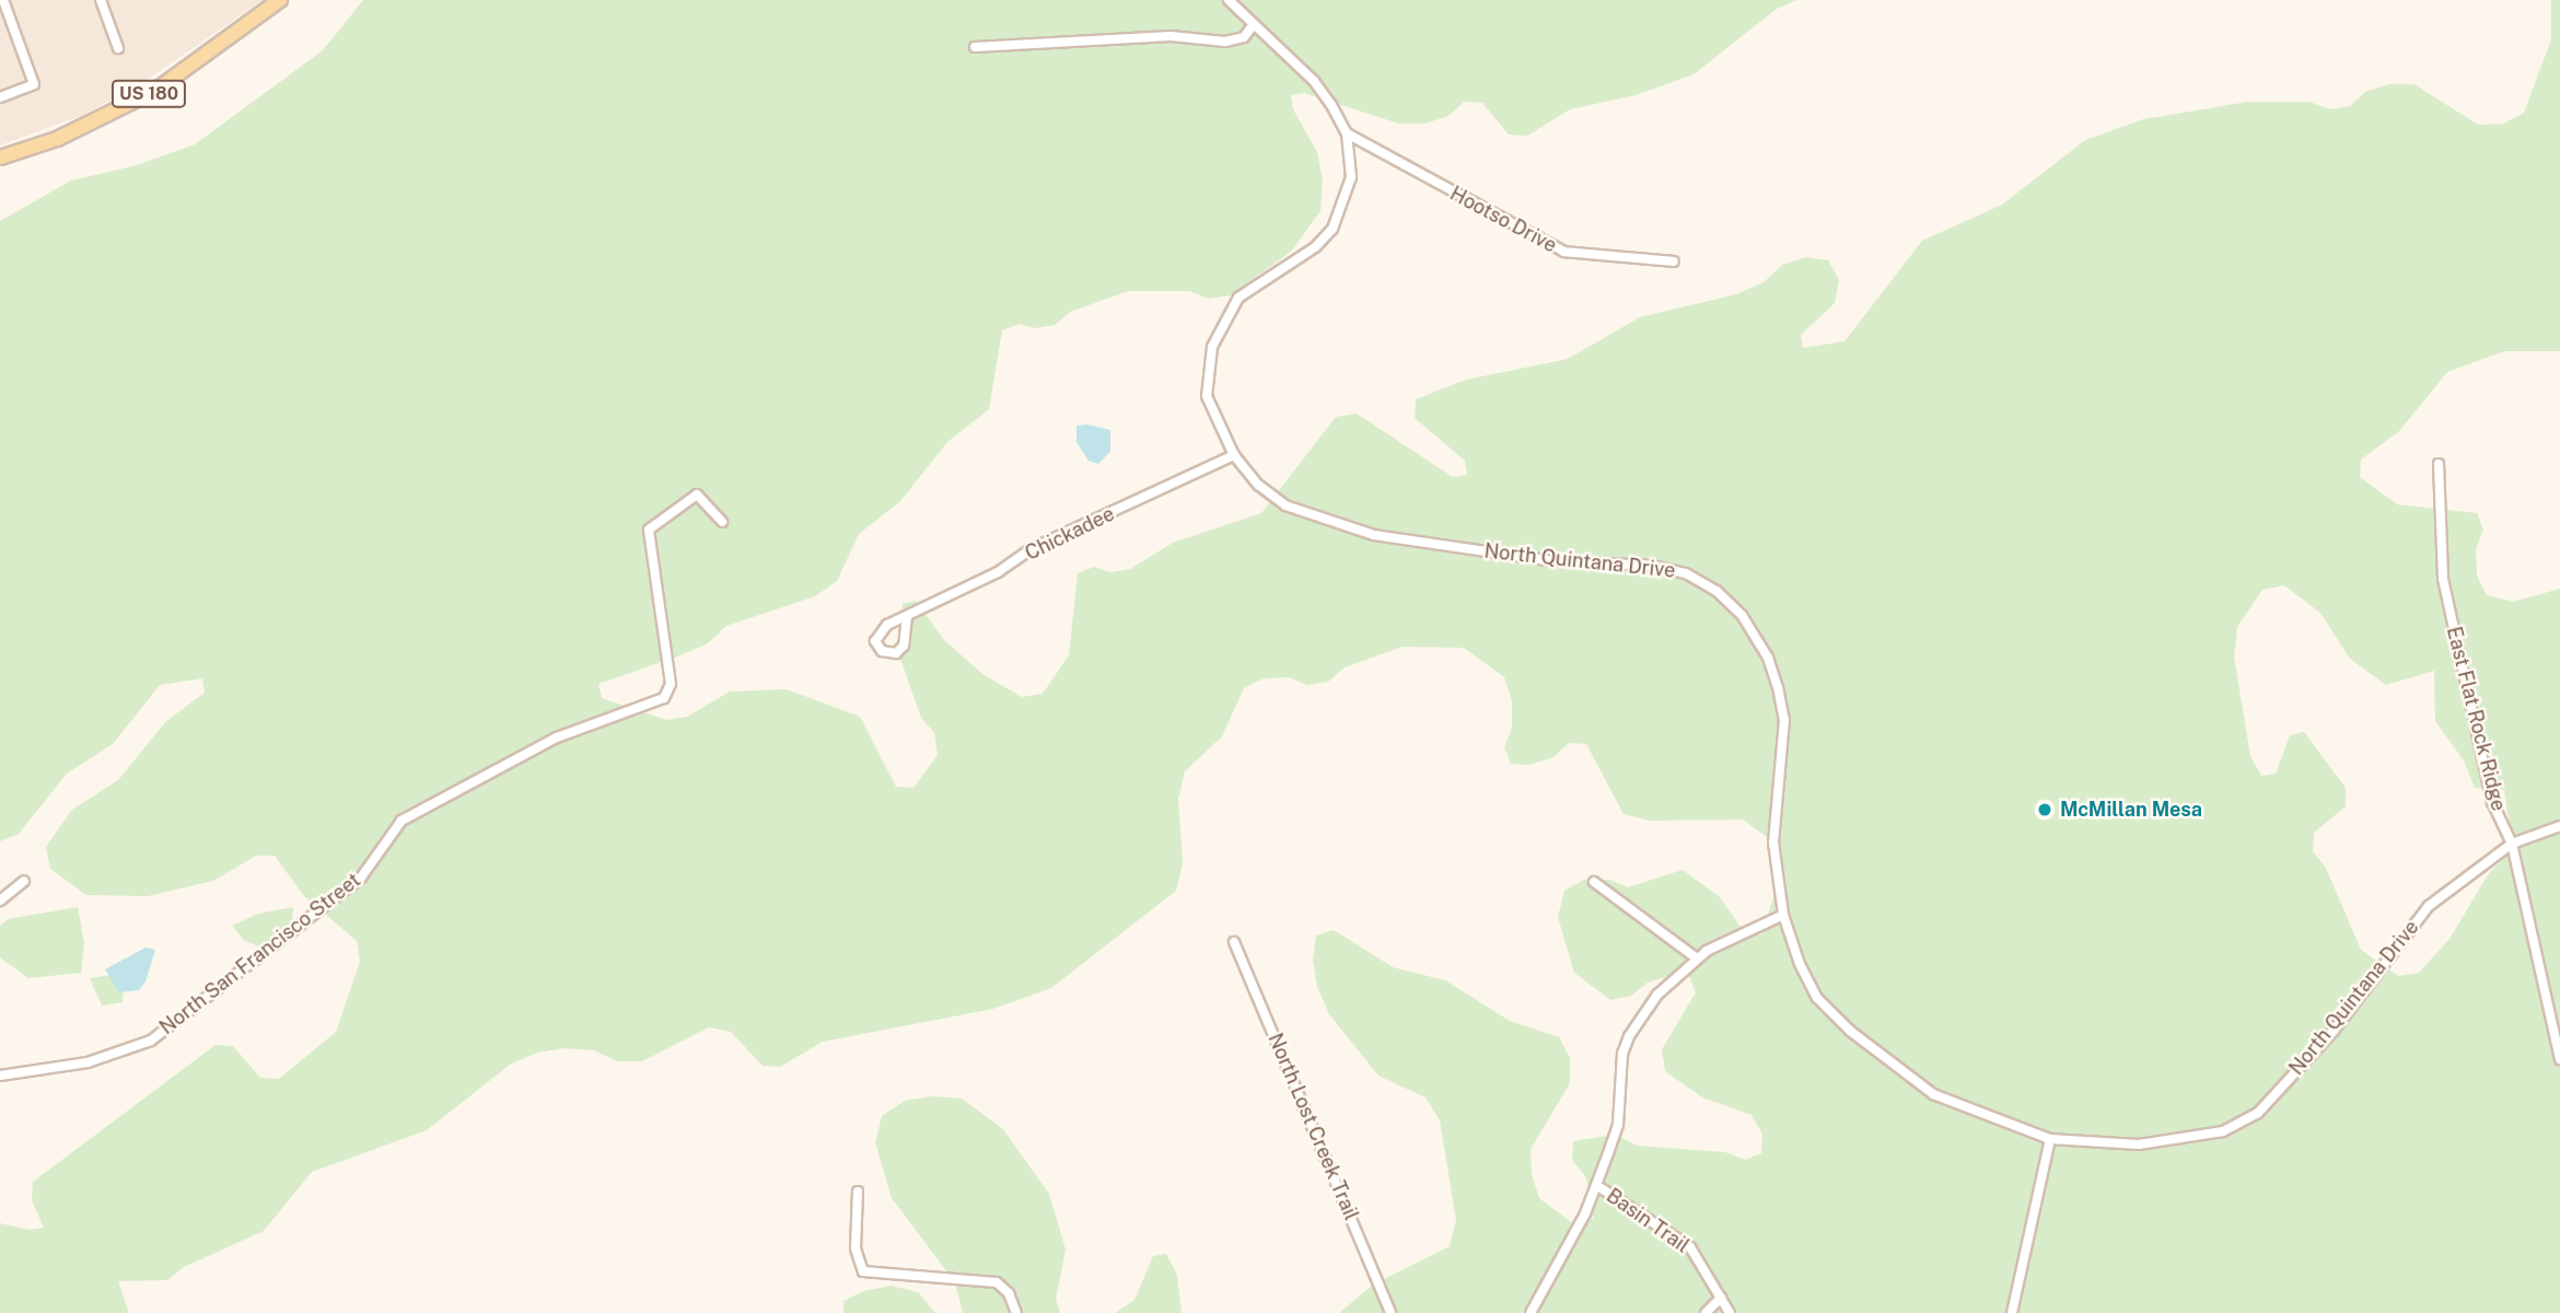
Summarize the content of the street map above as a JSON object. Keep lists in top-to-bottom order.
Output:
{
  "streets": {
    "main road": ["US 180"],
    "street": [
      "Hootso Drive",
      "Chickadee",
      "North Quintana Drive",
      "East Flat Rock Ridge",
      "North San Francisco Street",
      "North Lost Creek Trail",
      "Basin Trail"
    ]
  },
  "crossings": [
    ["Hootso Drive", "North Quintana Drive"],
    ["Chickadee", "North Quintana Drive"],
    ["North Quintana Drive", "East Flat Rock Ridge"]
  ],
  "places": ["McMillan Mesa"]
}
